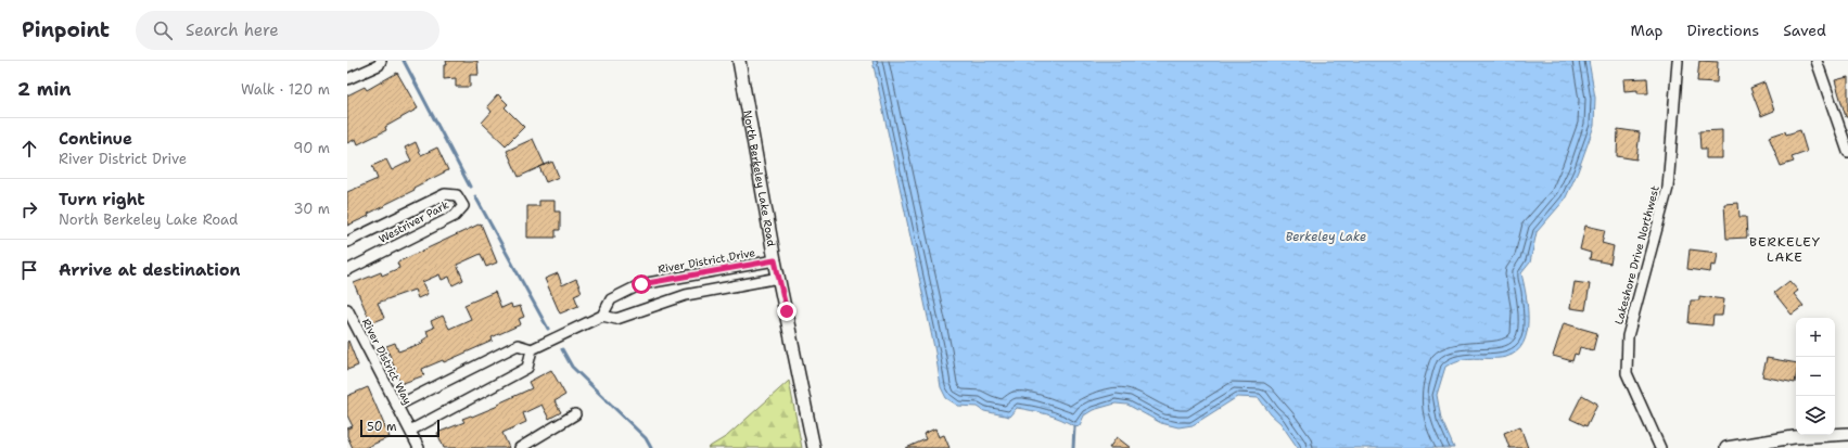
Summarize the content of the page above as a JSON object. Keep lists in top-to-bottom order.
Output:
{
  "streets": {
    "street": [
      "North Berkeley Lake Road",
      "Westriver Park",
      "Lakeshore Drive Northwest",
      "River District Drive",
      "River District Way"
    ]
  },
  "crossings": [
    ["North Berkeley Lake Road", "River District Drive"]
  ],
  "districts": ["BERKELEY LAKE"],
  "water": ["Berkeley Lake"],
  "scale_bar": "50 m",
  "page": {
    "header": "Pinpoint",
    "search": "Search here",
    "nav": ["Map", "Directions", "Saved"],
    "heading": ["2 min", "Walk · 120 m"],
    "list": [
      ["Continue", "River District Drive", "90 m"],
      ["Turn right", "North Berkeley Lake Road", "30 m"],
      "Arrive at destination"
    ],
    "map_buttons": ["+", "−"],
    "scale": "50 m"
  }
}
